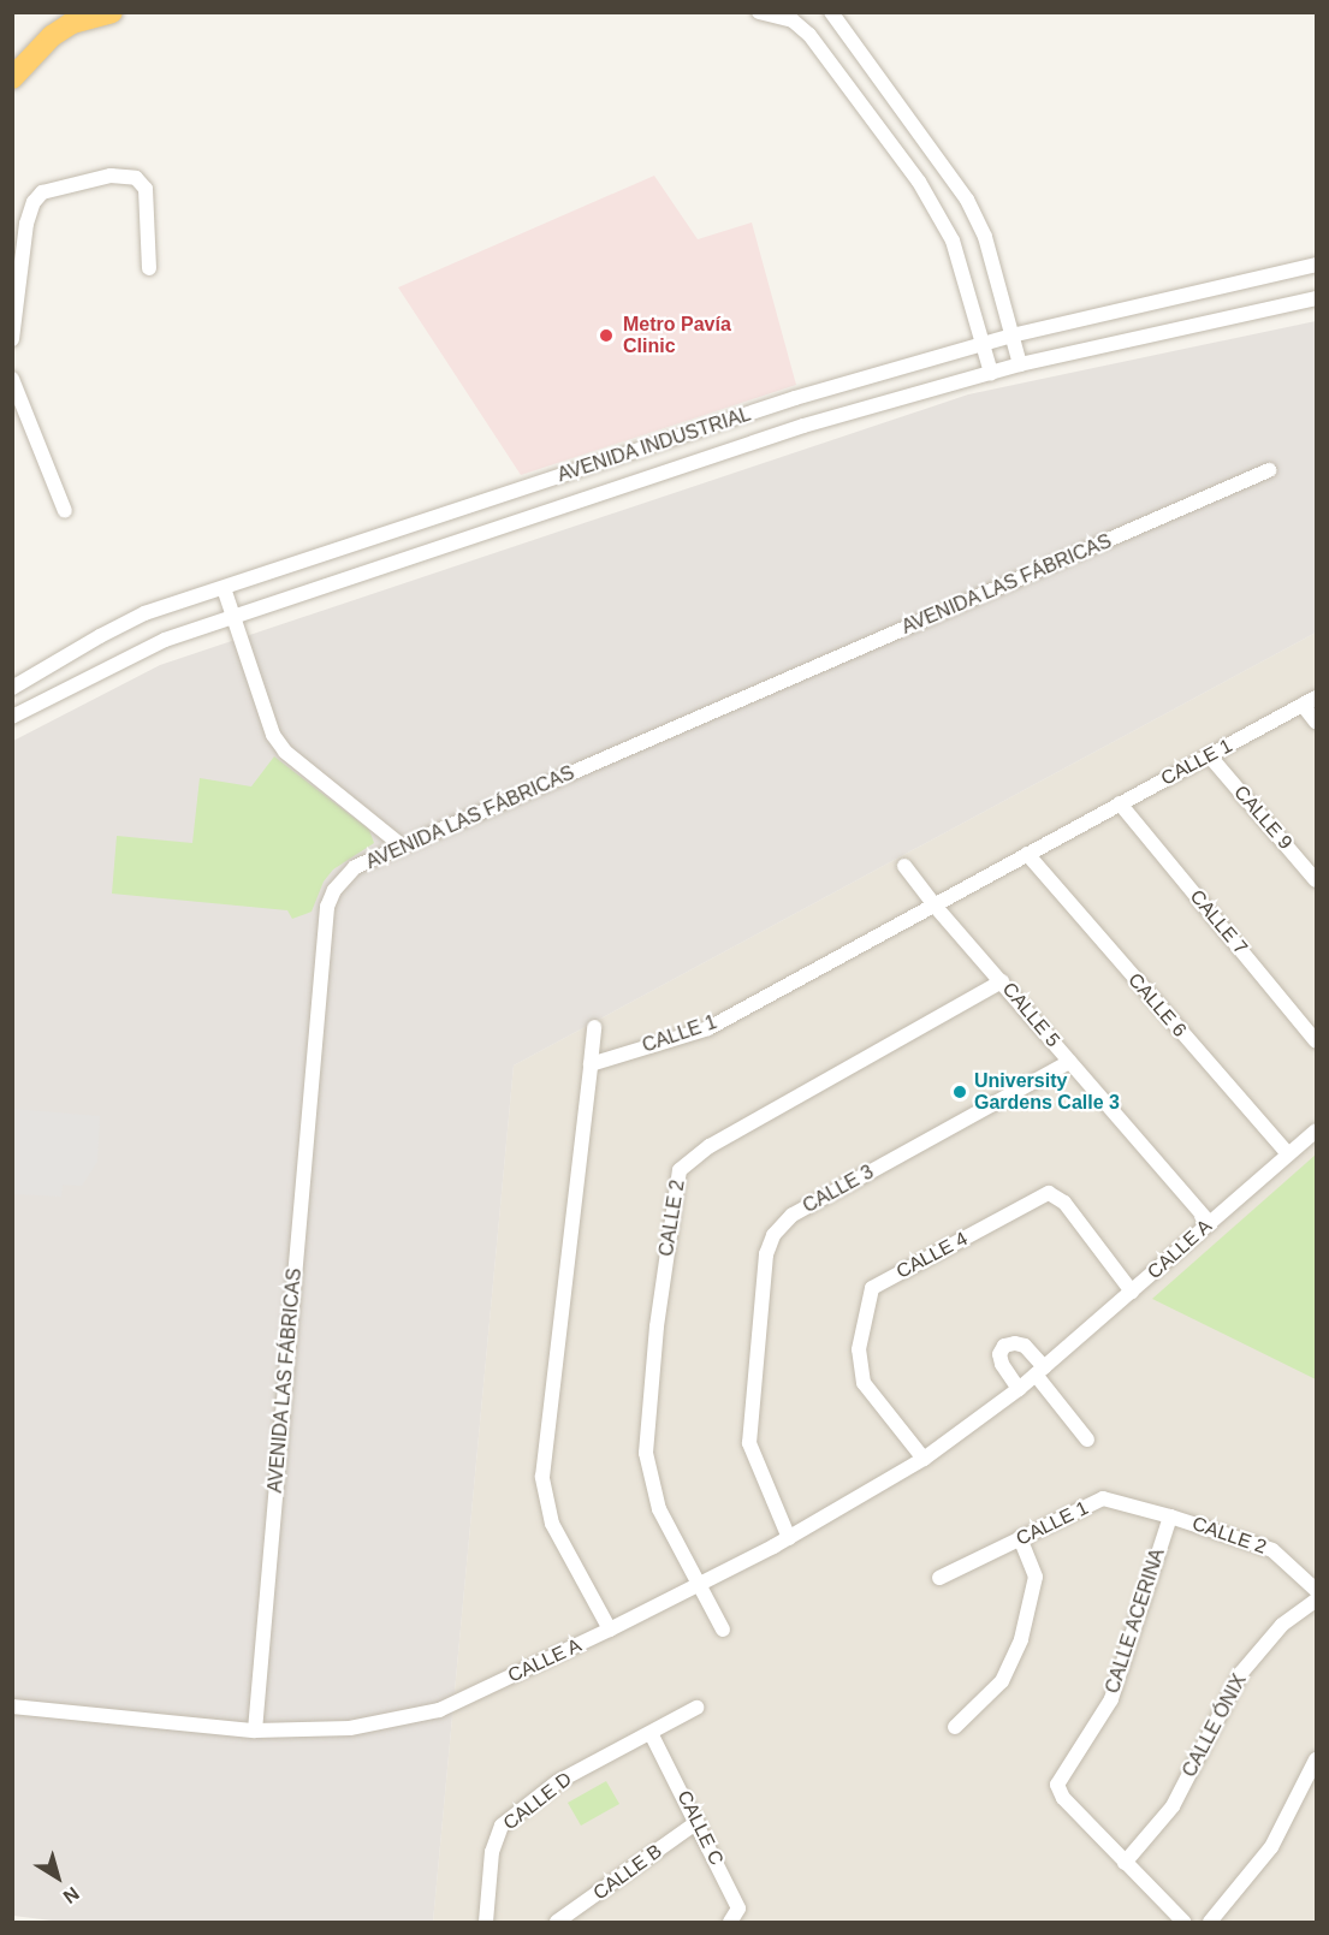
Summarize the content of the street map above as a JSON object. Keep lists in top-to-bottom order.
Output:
{
  "streets": {
    "street": [
      "AVENIDA INDUSTRIAL",
      "AVENIDA LAS FÁBRICAS",
      "CALLE 1",
      "CALLE 9",
      "CALLE 7",
      "CALLE 6",
      "CALLE 5",
      "CALLE 3",
      "CALLE 2",
      "CALLE A",
      "CALLE 4",
      "CALLE ACERINA",
      "CALLE ÓNIX",
      "CALLE D",
      "CALLE C",
      "CALLE B"
    ]
  },
  "crossings": [
    ["AVENIDA LAS FÁBRICAS", "CALLE A"],
    ["CALLE 1", "CALLE 9"],
    ["CALLE 1", "CALLE 7"],
    ["CALLE 1", "CALLE 6"],
    ["CALLE 1", "CALLE 5"],
    ["CALLE 1", "CALLE 2"],
    ["CALLE 1", "CALLE ACERINA"],
    ["CALLE 6", "CALLE A"],
    ["CALLE 5", "CALLE 3"],
    ["CALLE 5", "CALLE 2"],
    ["CALLE 5", "CALLE A"],
    ["CALLE 3", "CALLE A"],
    ["CALLE 2", "CALLE A"],
    ["CALLE 2", "CALLE ACERINA"],
    ["CALLE A", "CALLE 4"],
    ["CALLE ACERINA", "CALLE ÓNIX"],
    ["CALLE D", "CALLE C"],
    ["CALLE C", "CALLE B"]
  ],
  "places": ["Metro Pavía Clinic", "University Gardens Calle 3"],
  "north": "bottom right"
}
